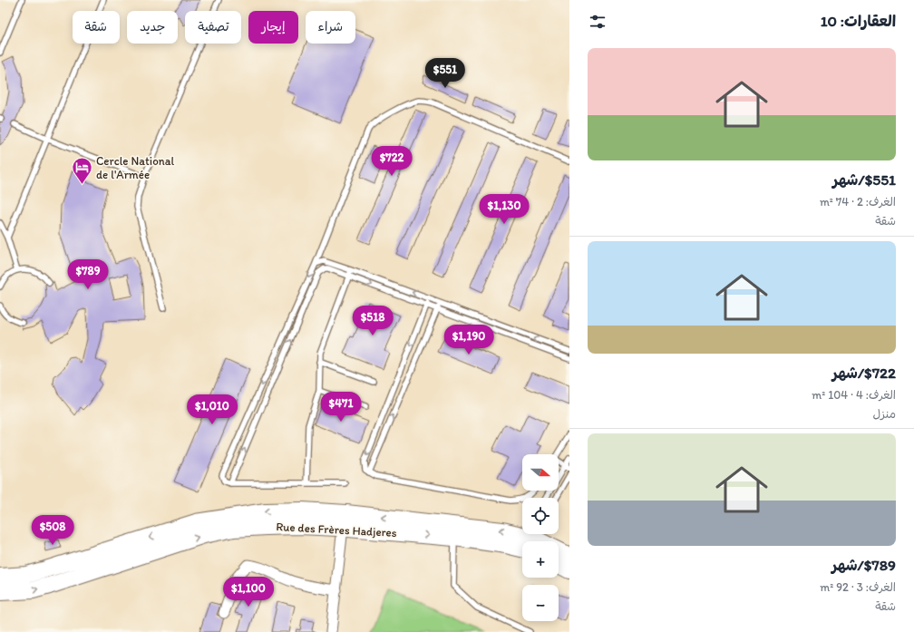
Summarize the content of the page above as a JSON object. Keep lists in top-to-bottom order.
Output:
{
  "streets": {
    "main road": ["Rue des Frères Hadjeres"]
  },
  "places": {
    "hotel": ["Cercle National de l'Armée"]
  },
  "north": "right",
  "page": {
    "heading": "العقارات: 10",
    "chip": [
      "شراء",
      "إيجار",
      "تصفية",
      "جديد",
      "شقة"
    ],
    "list": [
      {
        "name": "$551/شهر",
        "note": "الغرف: 2 · 74 m² · شقة"
      },
      {
        "name": "$722/شهر",
        "note": "الغرف: 4 · 104 m² · منزل"
      },
      {
        "name": "$789/شهر",
        "note": "الغرف: 3 · 92 m² · شقة"
      }
    ],
    "price": [
      "$551",
      "$722",
      "$1,130",
      "$789",
      "$518",
      "$1,190",
      "$471",
      "$1,010",
      "$508",
      "$1,100"
    ],
    "map_buttons": ["+", "−"]
  }
}
